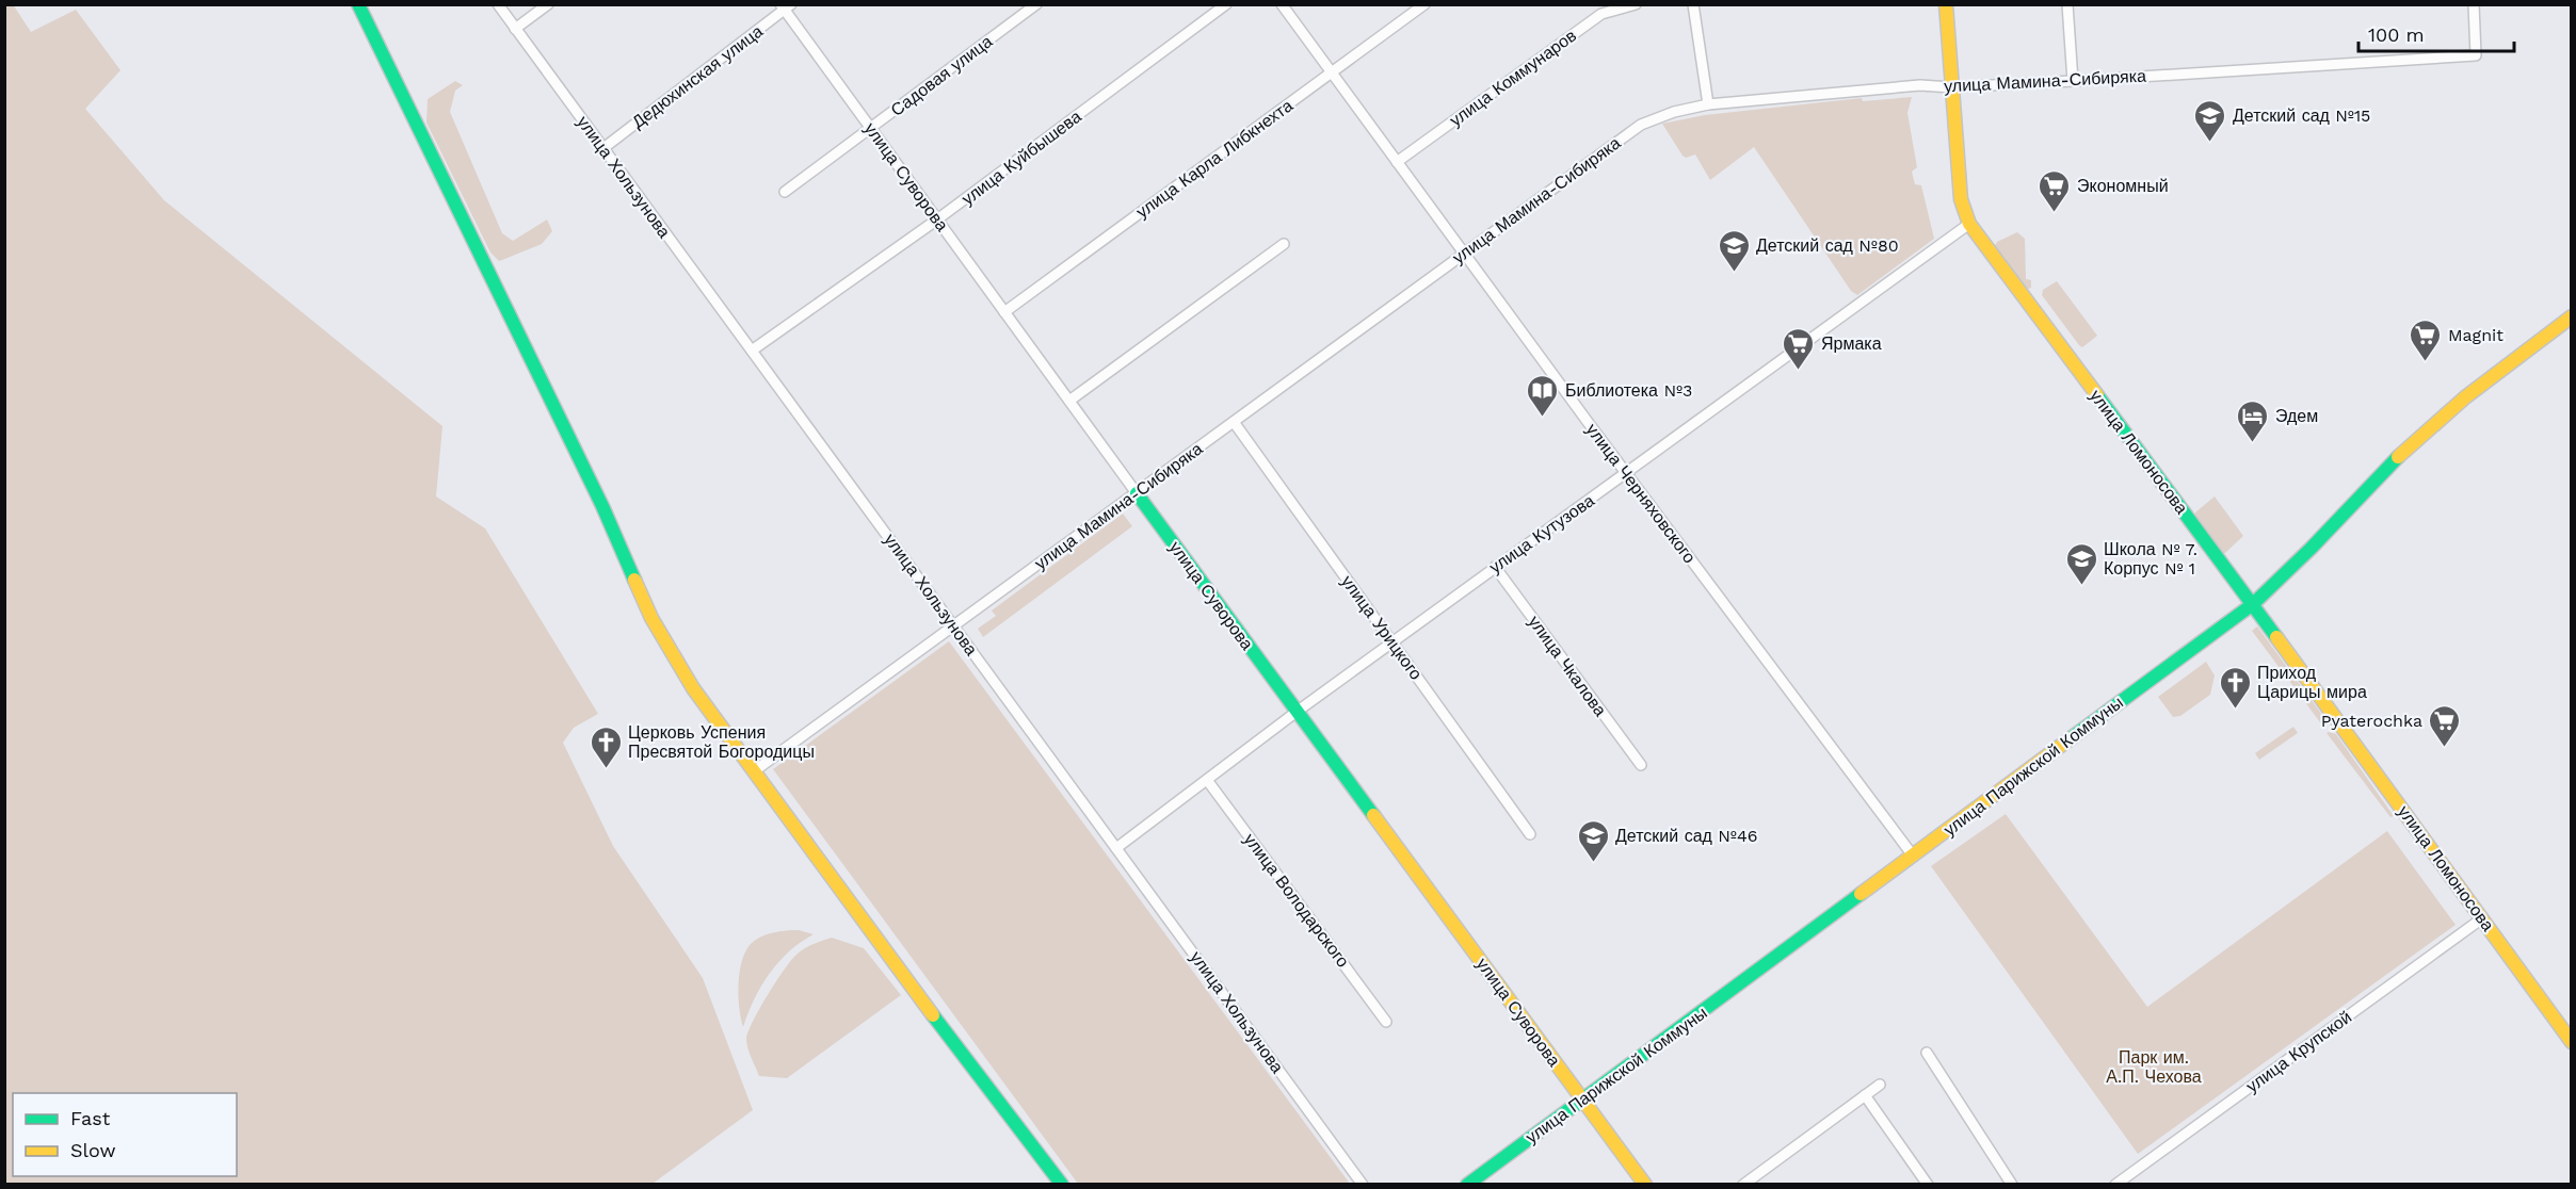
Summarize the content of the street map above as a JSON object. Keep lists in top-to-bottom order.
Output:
{
  "streets": {
    "main road": ["улица Суворова", "улица Ломоносова", "улица Парижской Коммуны"],
    "street": [
      "Садовая улица",
      "Дедюхинская улица",
      "улица Коммунаров",
      "улица Мамина-Сибиряка",
      "улица Куйбышева",
      "улица Карла Либкнехта",
      "улица Хользунова",
      "улица Черняховского",
      "улица Кутузова",
      "улица Урицкого",
      "улица Чкалова",
      "улица Володарского",
      "улица Крупской"
    ]
  },
  "crossings": [
    ["Садовая улица", "улица Суворова"],
    ["Дедюхинская улица", "улица Хользунова"],
    ["Дедюхинская улица", "улица Суворова"],
    ["улица Коммунаров", "улица Черняховского"],
    ["улица Мамина-Сибиряка", "улица Хользунова"],
    ["улица Мамина-Сибиряка", "улица Суворова"],
    ["улица Мамина-Сибиряка", "улица Ломоносова"],
    ["улица Мамина-Сибиряка", "улица Черняховского"],
    ["улица Мамина-Сибиряка", "улица Урицкого"],
    ["улица Куйбышева", "улица Хользунова"],
    ["улица Куйбышева", "улица Суворова"],
    ["улица Карла Либкнехта", "улица Суворова"],
    ["улица Карла Либкнехта", "улица Черняховского"],
    ["улица Хользунова", "улица Кутузова"],
    ["улица Суворова", "улица Кутузова"],
    ["улица Суворова", "улица Парижской Коммуны"],
    ["улица Ломоносова", "улица Кутузова"],
    ["улица Ломоносова", "улица Парижской Коммуны"],
    ["улица Ломоносова", "улица Крупской"],
    ["улица Черняховского", "улица Кутузова"],
    ["улица Черняховского", "улица Парижской Коммуны"],
    ["улица Кутузова", "улица Урицкого"],
    ["улица Кутузова", "улица Чкалова"],
    ["улица Кутузова", "улица Володарского"]
  ],
  "parks": ["Парк им. А.П. Чехова"],
  "places": {
    "school or university": [
      "Детский сад №15",
      "Детский сад №80",
      "Школа № 7. Корпус № 1",
      "Детский сад №46"
    ],
    "supermarket": [
      "Экономный",
      "Magnit",
      "Ярмака",
      "Pyaterochka"
    ],
    "library": ["Библиотека №3"],
    "hotel": ["Эдем"],
    "church": ["Приход Царицы мира", "Церковь Успения Пресвятой Богородицы"]
  },
  "legend": ["Fast", "Slow"],
  "scale_bar": "100 m"
}
